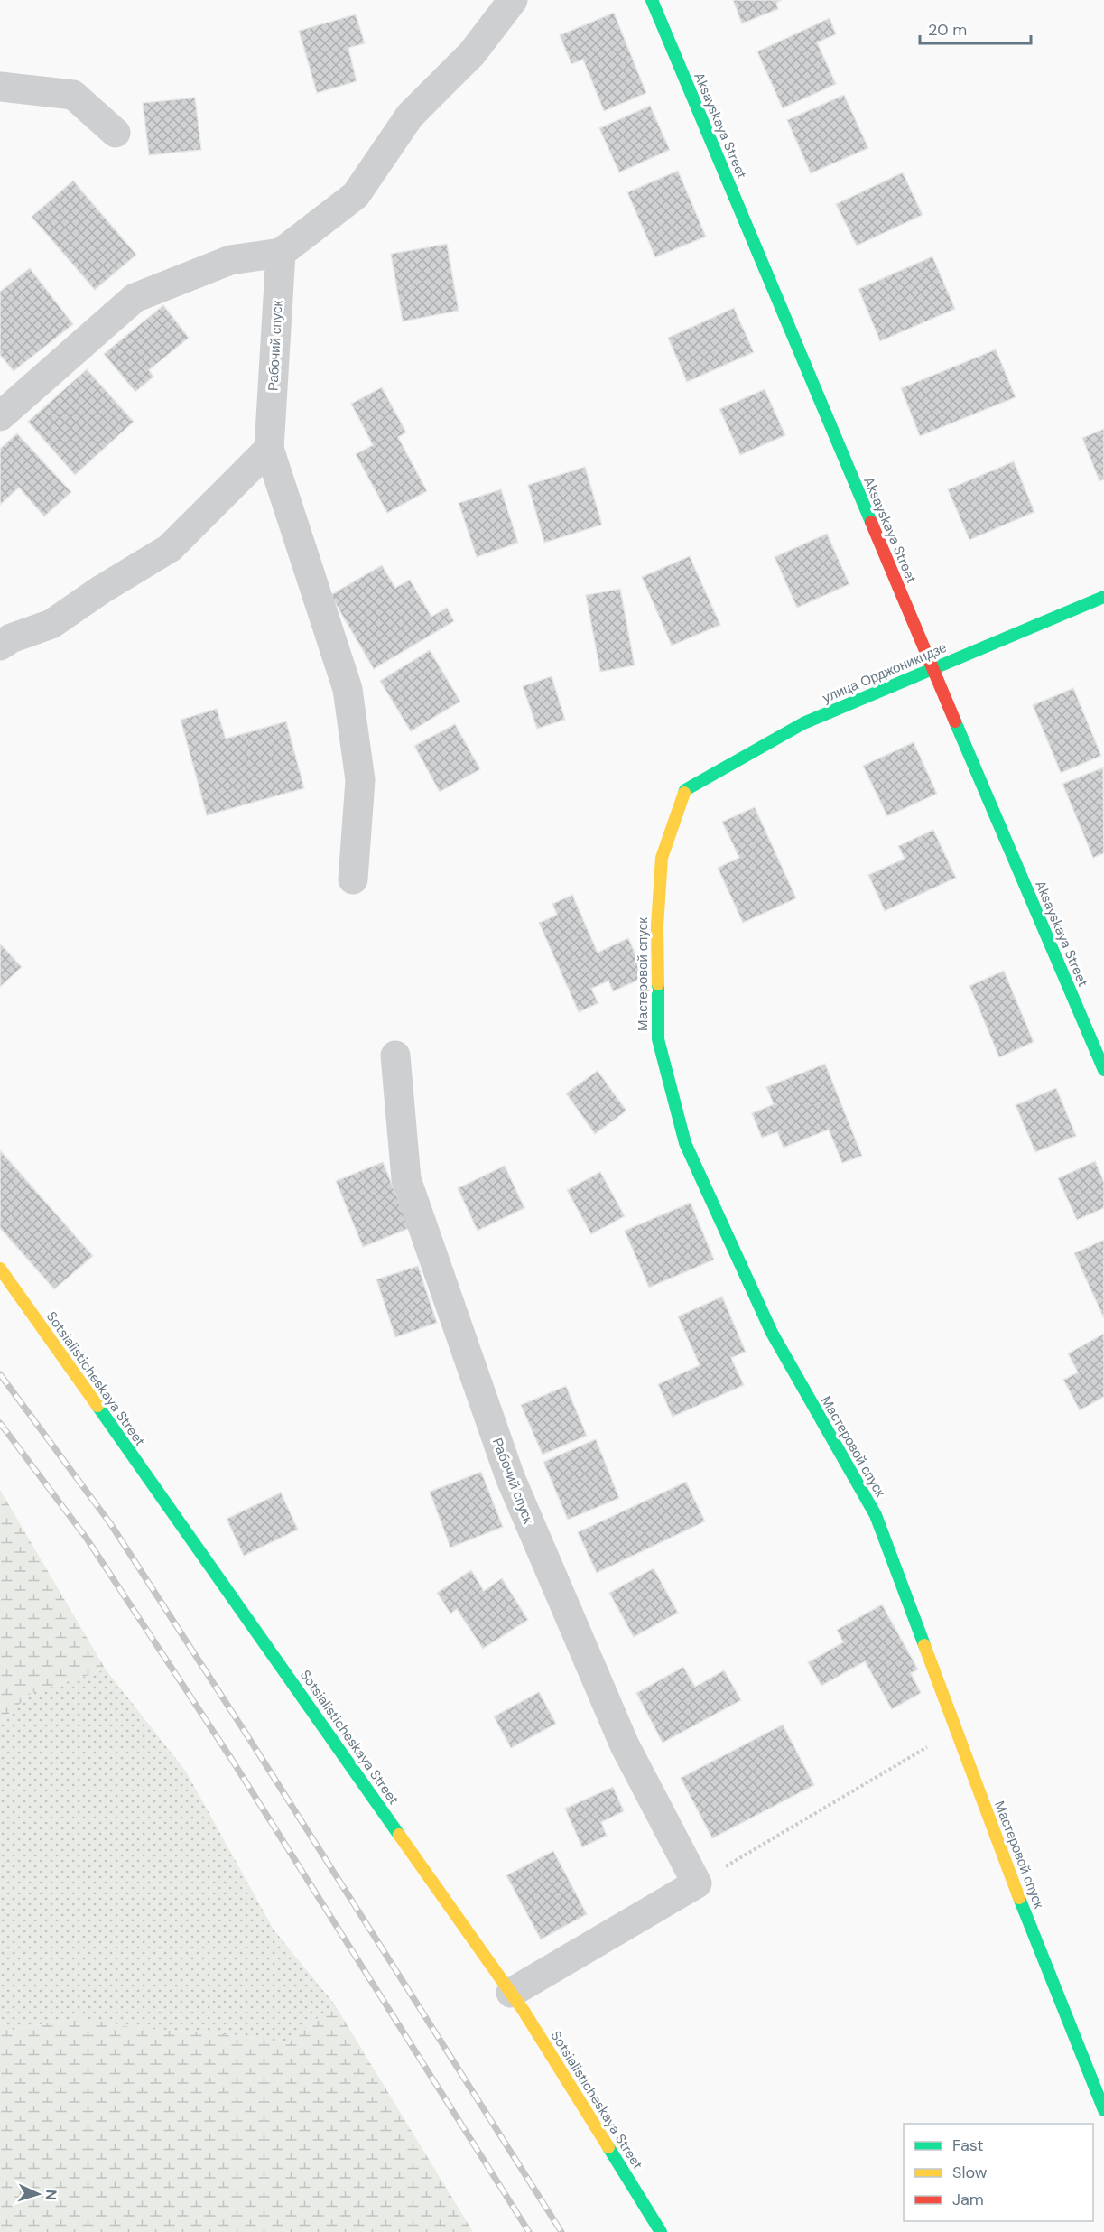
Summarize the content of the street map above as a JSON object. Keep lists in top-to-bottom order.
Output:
{
  "streets": {
    "street": [
      "Aksayskaya Street",
      "Рабочий спуск",
      "улица Орджоникидзе",
      "Мастеровой спуск",
      "Sotsialisticheskaya Street"
    ]
  },
  "crossings": [
    ["Aksayskaya Street", "улица Орджоникидзе"],
    ["улица Орджоникидзе", "Мастеровой спуск"]
  ],
  "legend": ["Fast", "Slow", "Jam"],
  "scale_bar": "20 m",
  "north": "right"
}
